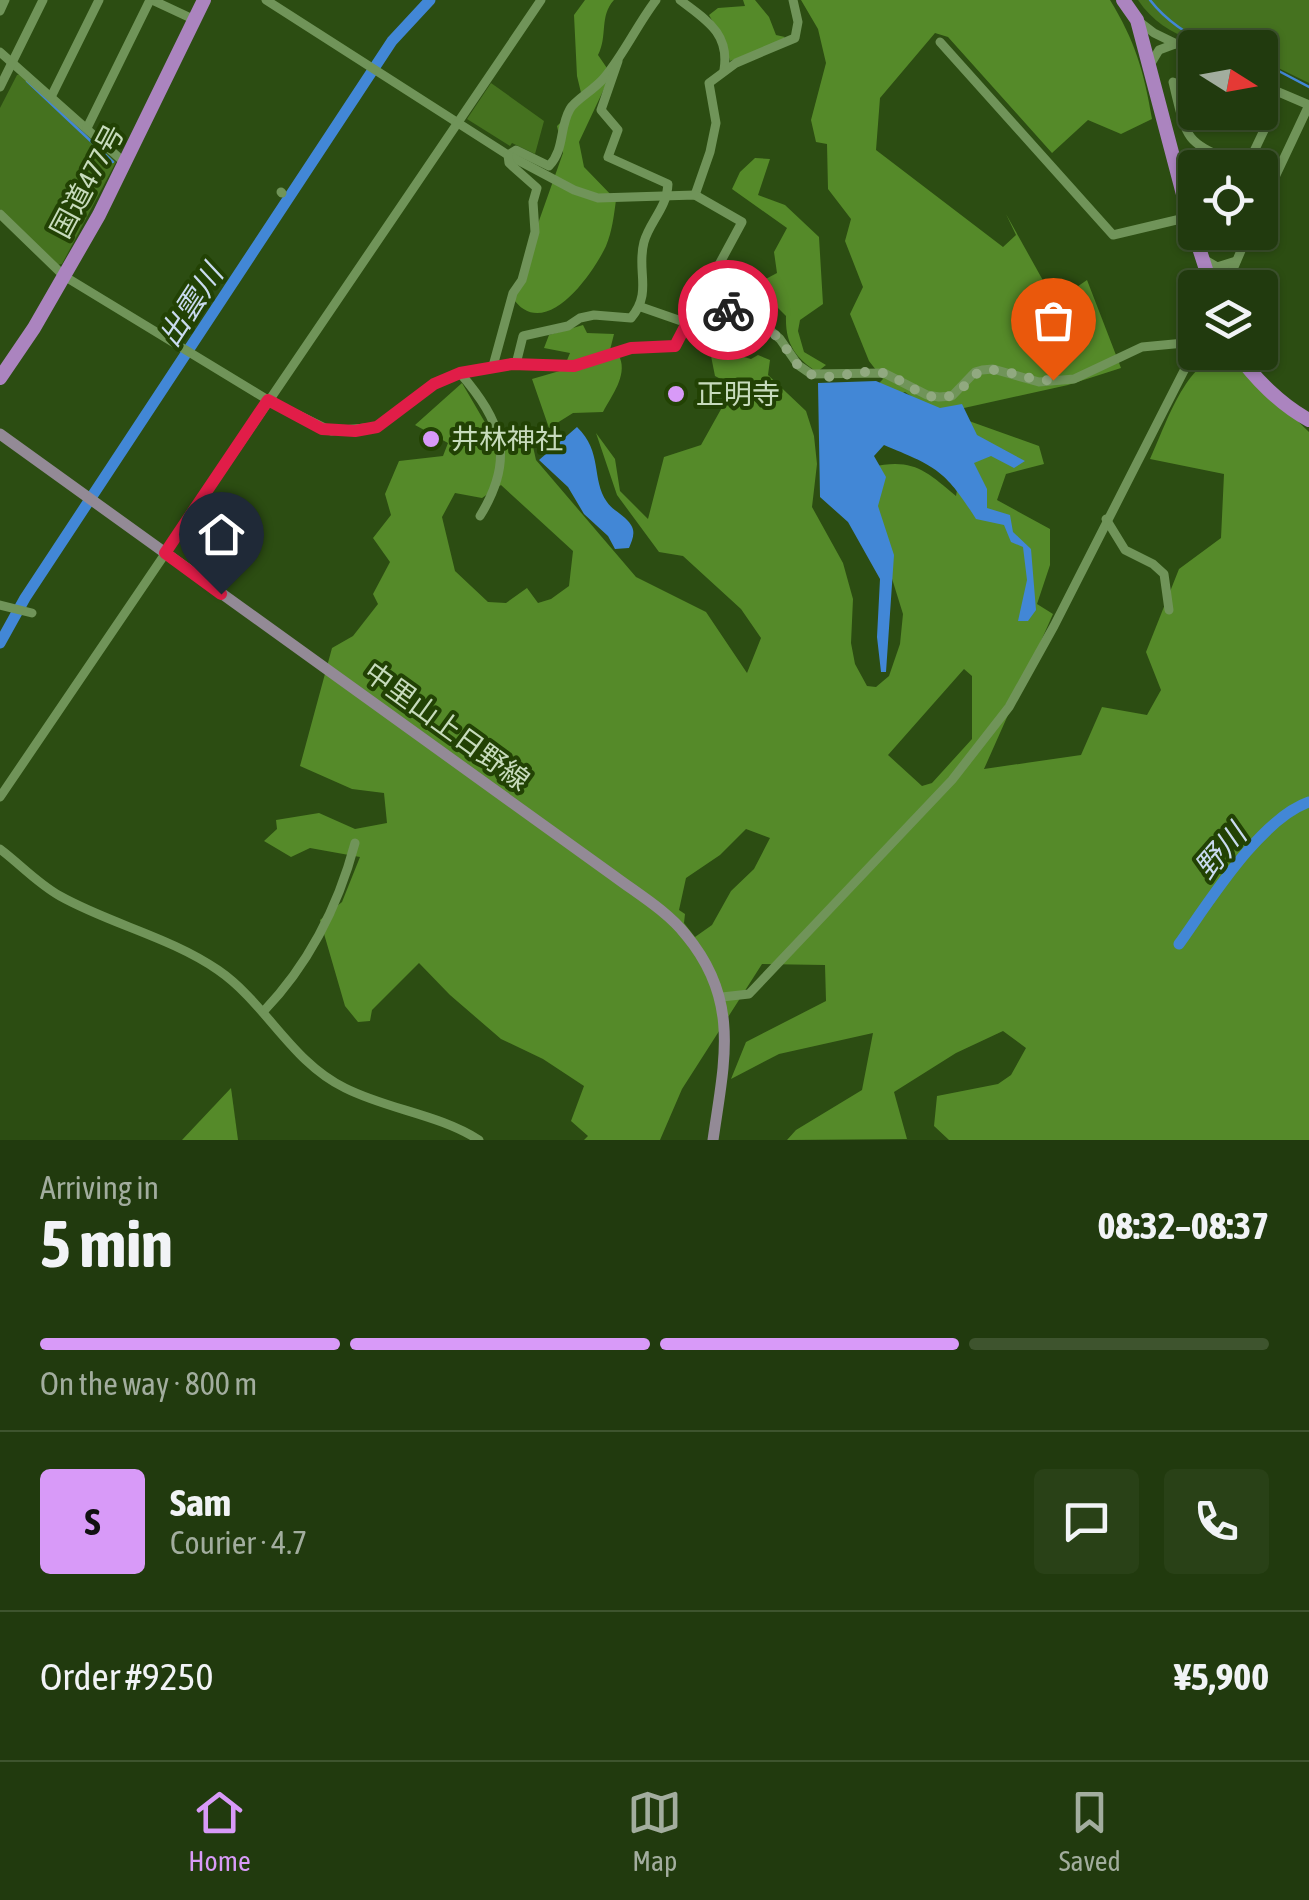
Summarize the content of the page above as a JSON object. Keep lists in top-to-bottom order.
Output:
{
  "streets": {
    "highway": ["国道477号"],
    "main road": ["中里山上日野線"]
  },
  "water": ["出雲川", "野川"],
  "places": ["正明寺", "井林神社"],
  "north": "right",
  "page": {
    "heading": ["5 min", "Arriving in", "08:32–08:37"],
    "panel": [
      "Sam",
      "Courier · 4.7",
      "Order #9250",
      "¥5,900"
    ],
    "bar": "On the way · 800 m",
    "round": "S",
    "tabs": ["Home", "Map", "Saved"]
  }
}
